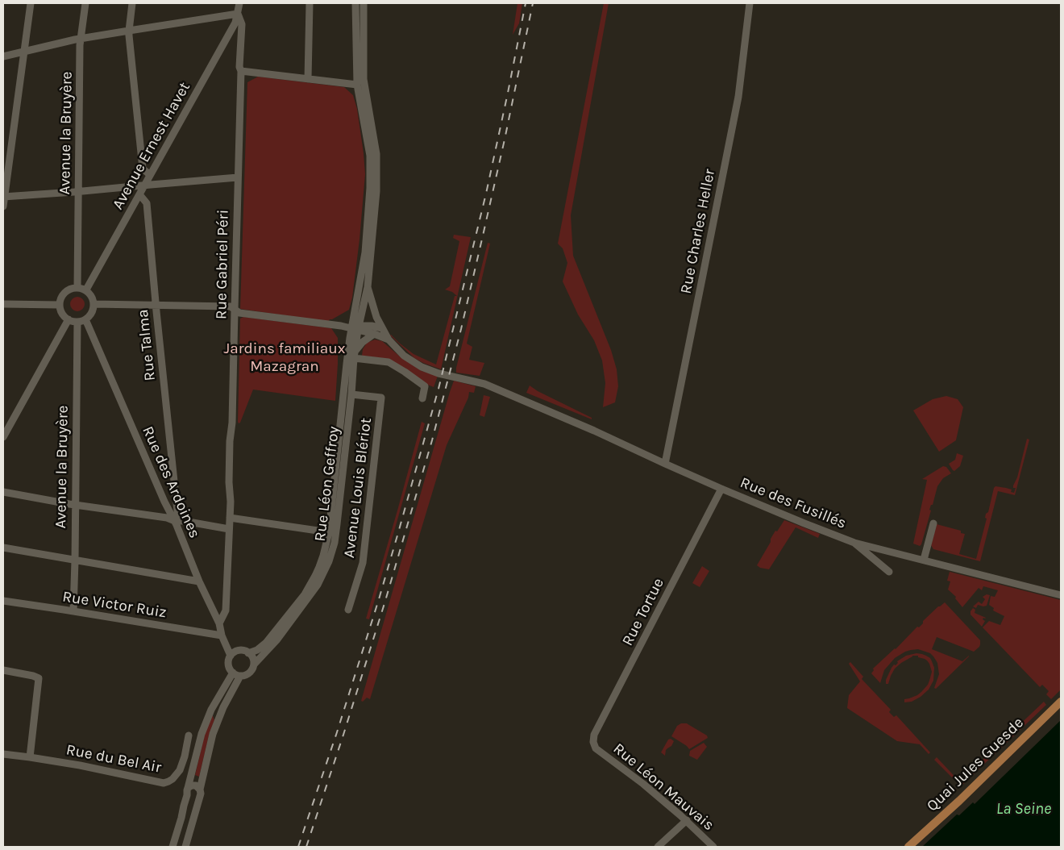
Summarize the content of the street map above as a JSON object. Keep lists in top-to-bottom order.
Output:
{
  "streets": {
    "main road": ["Quai Jules Guesde"],
    "street": [
      "Avenue la Bruyère",
      "Avenue Ernest Havet",
      "Rue Charles Heller",
      "Rue Gabriel Péri",
      "Rue Talma",
      "Rue des Ardoines",
      "Rue Léon Geffroy",
      "Avenue Louis Blériot",
      "Rue des Fusillés",
      "Rue Victor Ruiz",
      "Rue Tortue",
      "Rue du Bel Air",
      "Rue Léon Mauvais"
    ]
  },
  "crossings": [
    ["Avenue la Bruyère", "Avenue Ernest Havet"],
    ["Avenue la Bruyère", "Rue des Ardoines"],
    ["Avenue la Bruyère", "Rue Victor Ruiz"],
    ["Avenue Ernest Havet", "Rue Gabriel Péri"],
    ["Avenue Ernest Havet", "Rue Talma"],
    ["Avenue Ernest Havet", "Rue des Ardoines"],
    ["Rue Charles Heller", "Rue des Fusillés"],
    ["Rue Gabriel Péri", "Rue des Ardoines"],
    ["Rue des Ardoines", "Rue Léon Geffroy"],
    ["Rue des Ardoines", "Rue Victor Ruiz"],
    ["Rue Léon Geffroy", "Avenue Louis Blériot"],
    ["Rue des Fusillés", "Rue Tortue"],
    ["Rue Tortue", "Rue Léon Mauvais"]
  ],
  "water": ["La Seine"],
  "parks": ["Jardins familiaux Mazagran"]
}
